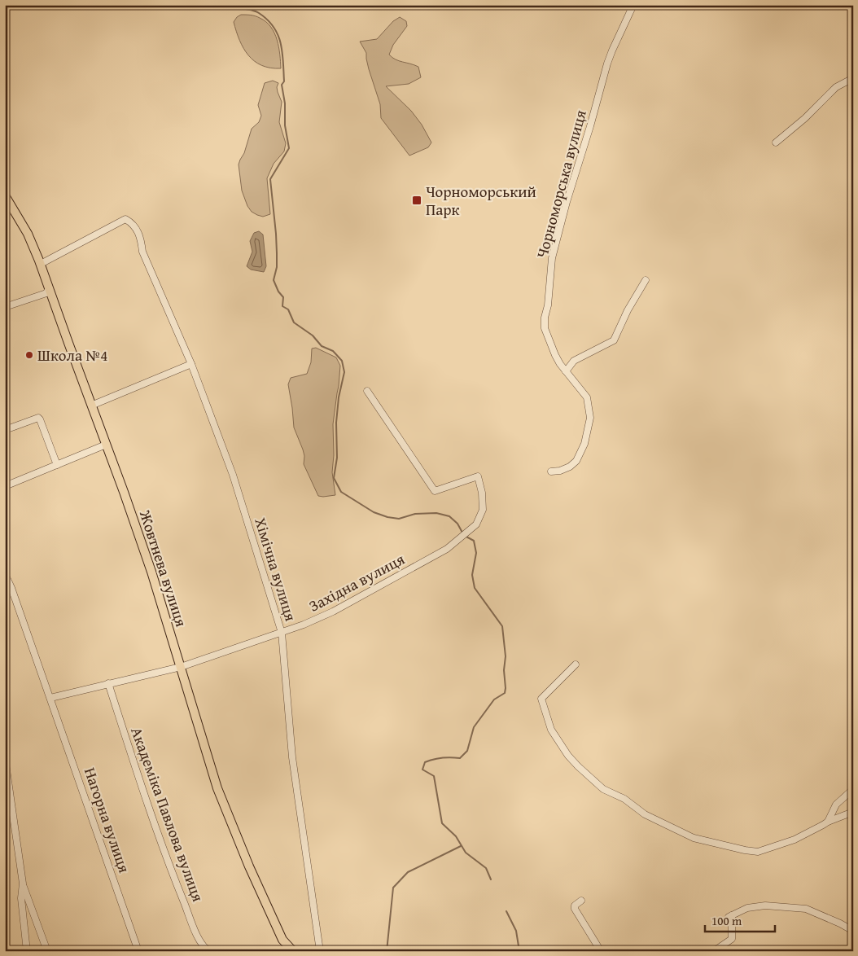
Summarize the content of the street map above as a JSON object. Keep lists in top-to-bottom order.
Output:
{
  "streets": {
    "main road": ["Жовтнева вулиця"],
    "street": [
      "Чорноморська вулиця",
      "Хімічна вулиця",
      "Західна вулиця",
      "Академіка Павлова вулиця",
      "Нагорна вулиця"
    ]
  },
  "crossings": [
    ["Жовтнева вулиця", "Хімічна вулиця"],
    ["Жовтнева вулиця", "Західна вулиця"],
    ["Хімічна вулиця", "Західна вулиця"],
    ["Західна вулиця", "Академіка Павлова вулиця"],
    ["Західна вулиця", "Нагорна вулиця"]
  ],
  "places": {
    "transit": ["Чорноморський Парк"],
    "other": ["Школа №4"]
  },
  "scale_bar": "100 m"
}
